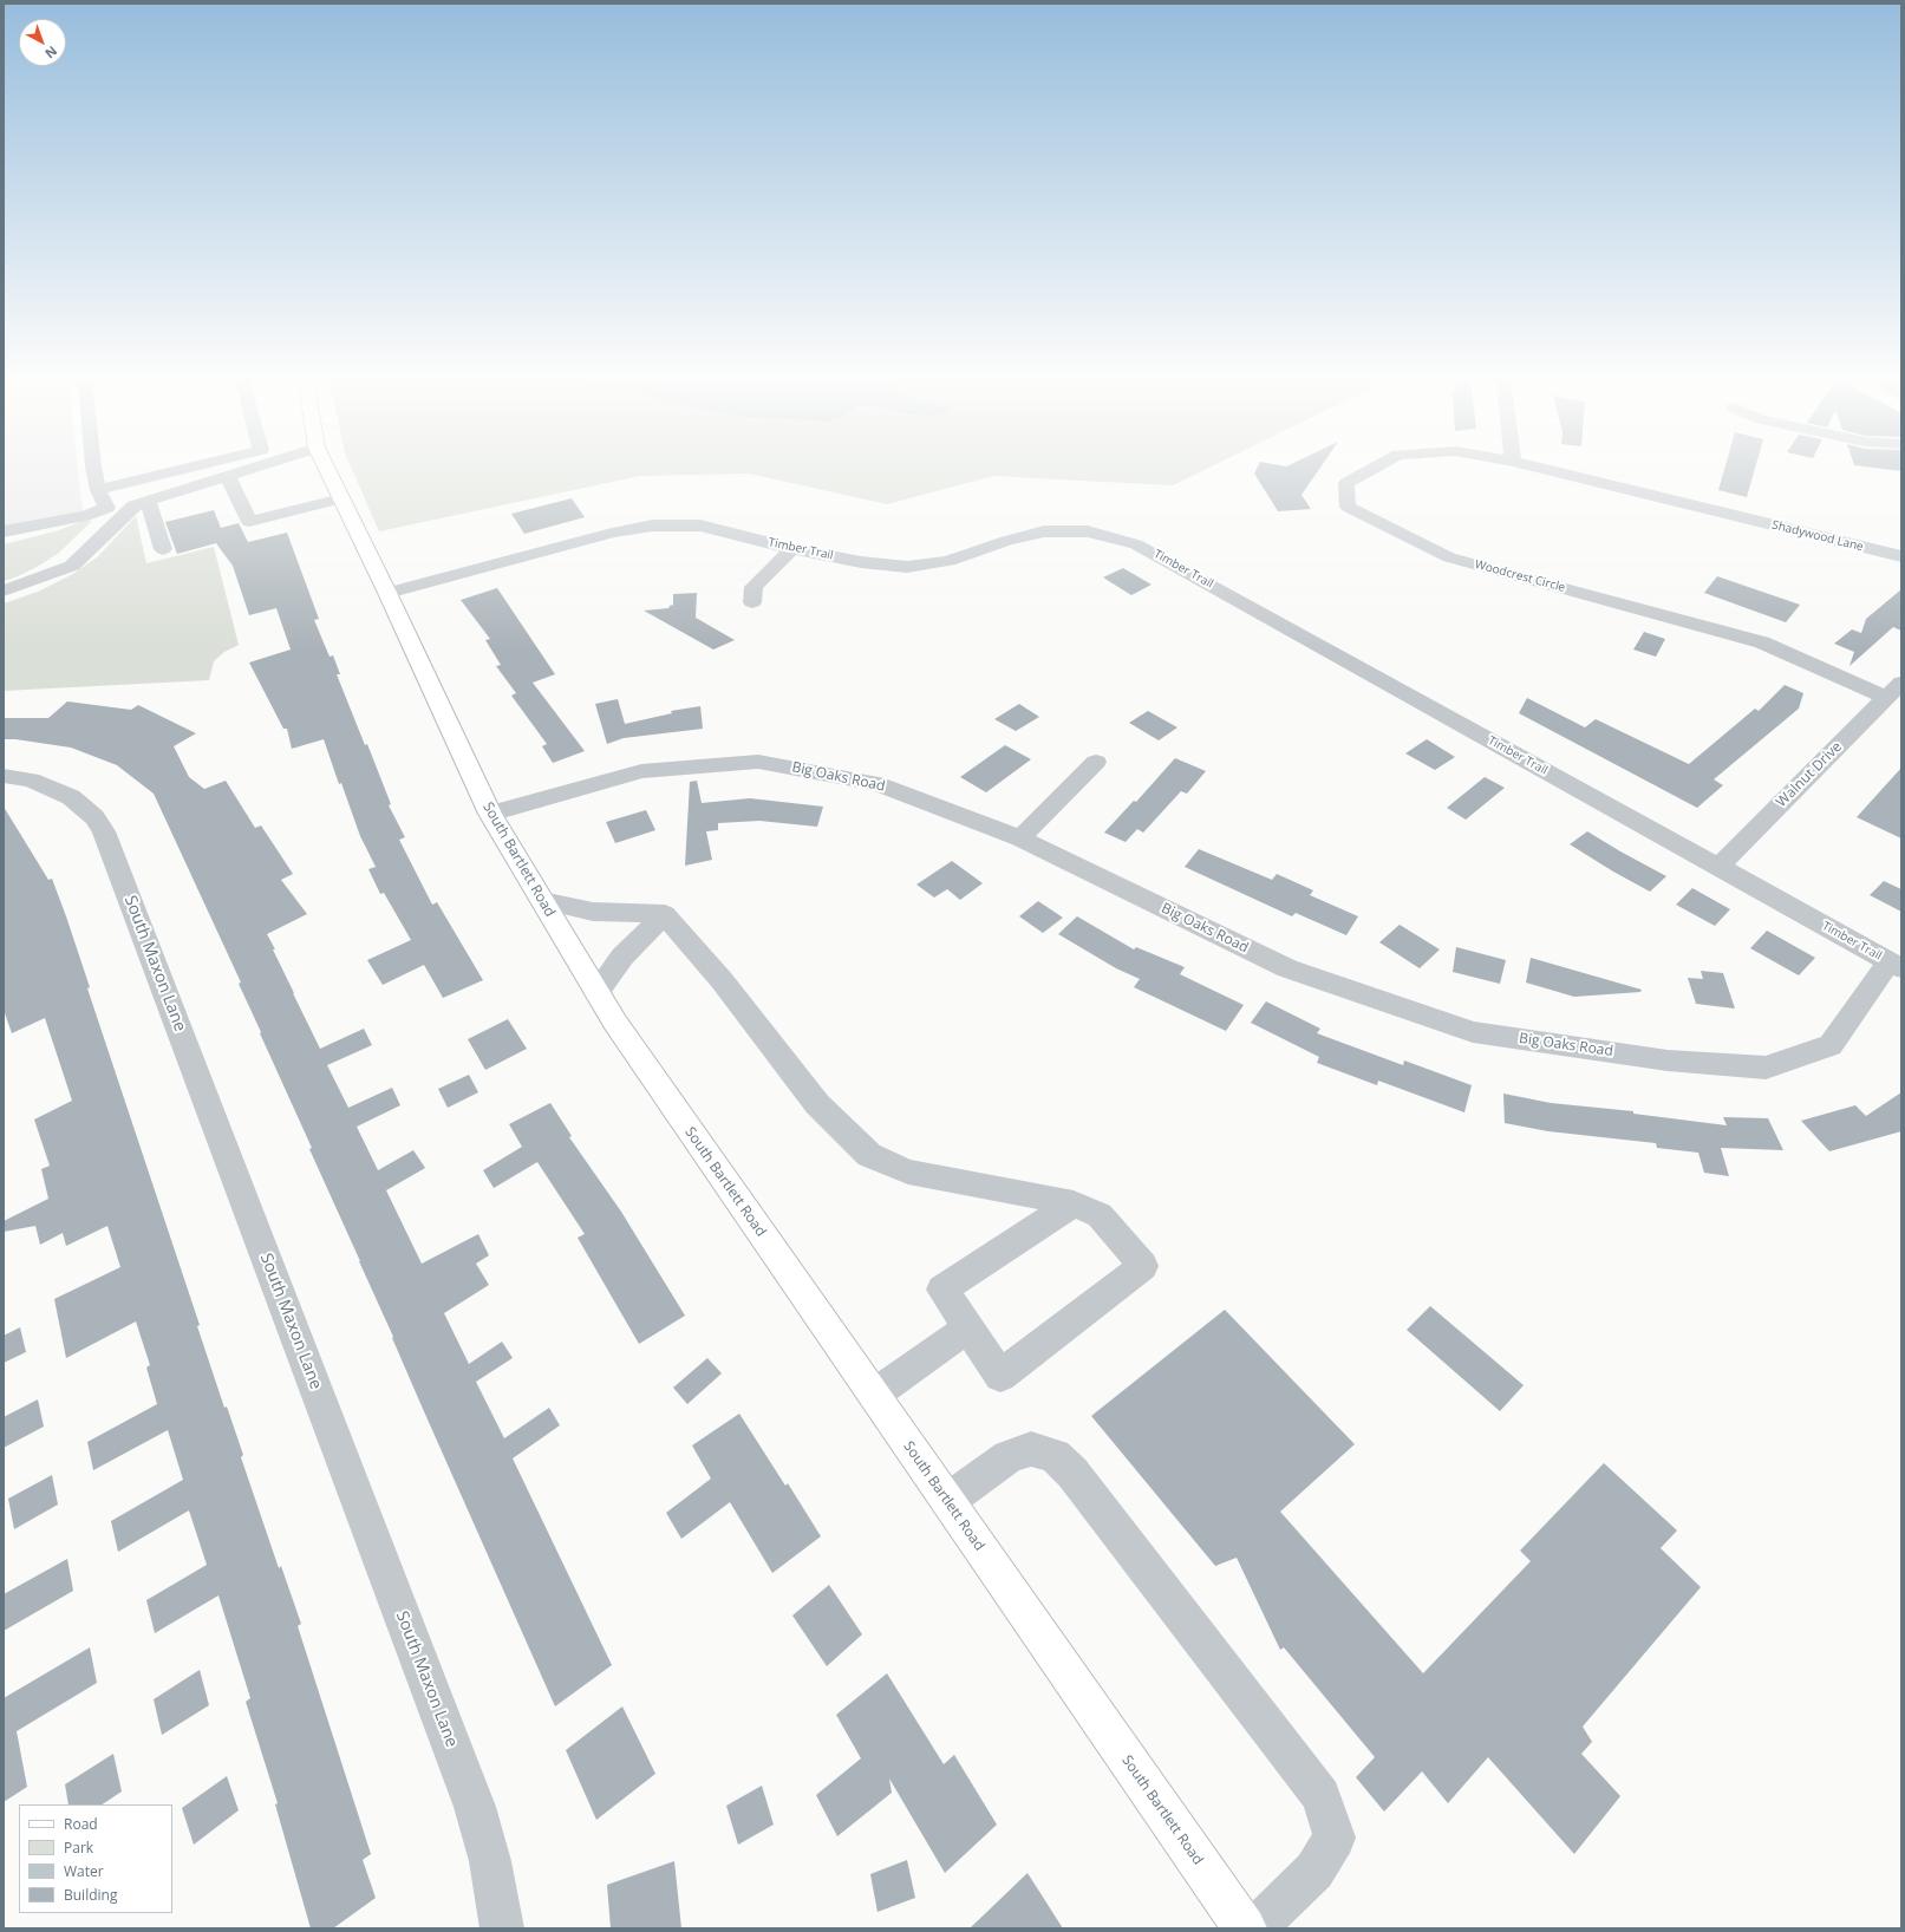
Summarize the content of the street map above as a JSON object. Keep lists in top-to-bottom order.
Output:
{
  "streets": {
    "main road": ["South Bartlett Road"],
    "street": [
      "Shadywood Lane",
      "Timber Trail",
      "Woodcrest Circle",
      "Walnut Drive",
      "Big Oaks Road",
      "South Maxon Lane"
    ]
  },
  "crossings": [
    ["Timber Trail", "Walnut Drive"],
    ["Timber Trail", "Big Oaks Road"],
    ["Timber Trail", "South Bartlett Road"],
    ["Woodcrest Circle", "Walnut Drive"],
    ["Big Oaks Road", "South Bartlett Road"]
  ],
  "legend": [
    "Road",
    "Park",
    "Water",
    "Building"
  ],
  "north": "bottom right"
}
